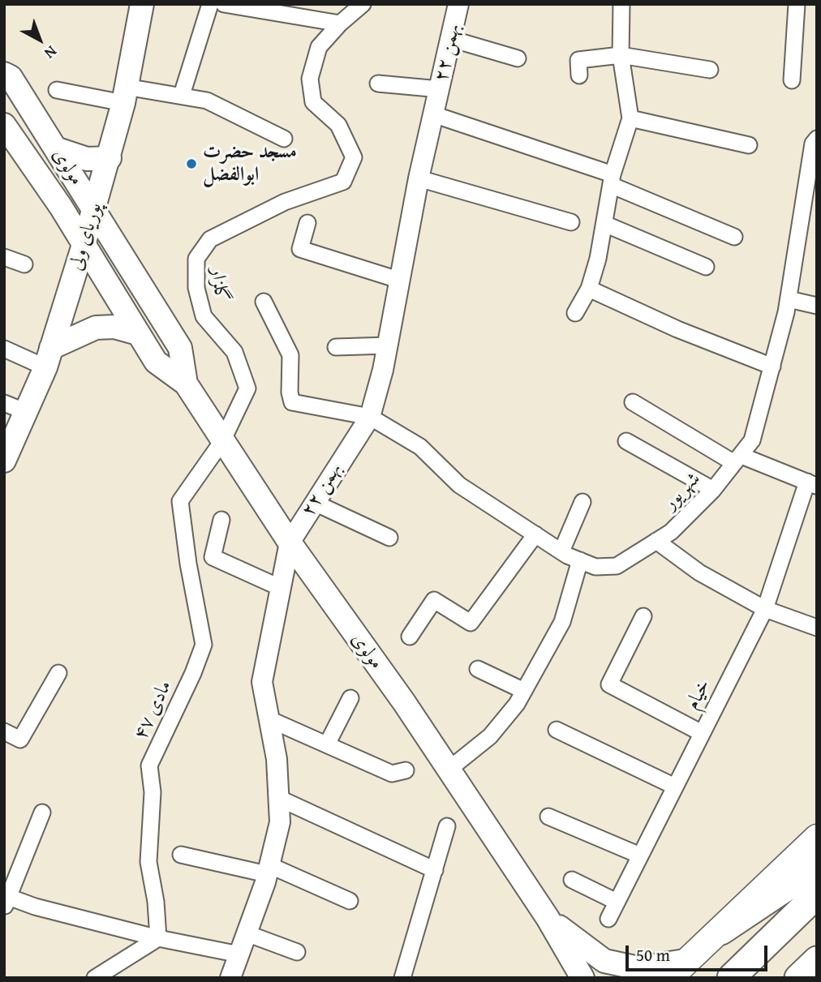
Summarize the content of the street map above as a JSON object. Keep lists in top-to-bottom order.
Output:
{
  "streets": {
    "main road": ["مولوی", "پوریای ولی"],
    "street": [
      "۲۲ بهمن",
      "گلزار",
      "شهریور",
      "خیام",
      "مادی ۴۷"
    ]
  },
  "crossings": [
    ["۲۲ بهمن", "مولوی"],
    ["۲۲ بهمن", "شهریور"],
    ["مولوی", "پوریای ولی"],
    ["مولوی", "گلزار"],
    ["مولوی", "مادی ۴۷"],
    ["گلزار", "مادی ۴۷"]
  ],
  "places": ["مسجد حضرت ابوالفضل"],
  "scale_bar": "50 m",
  "north": "bottom right"
}
